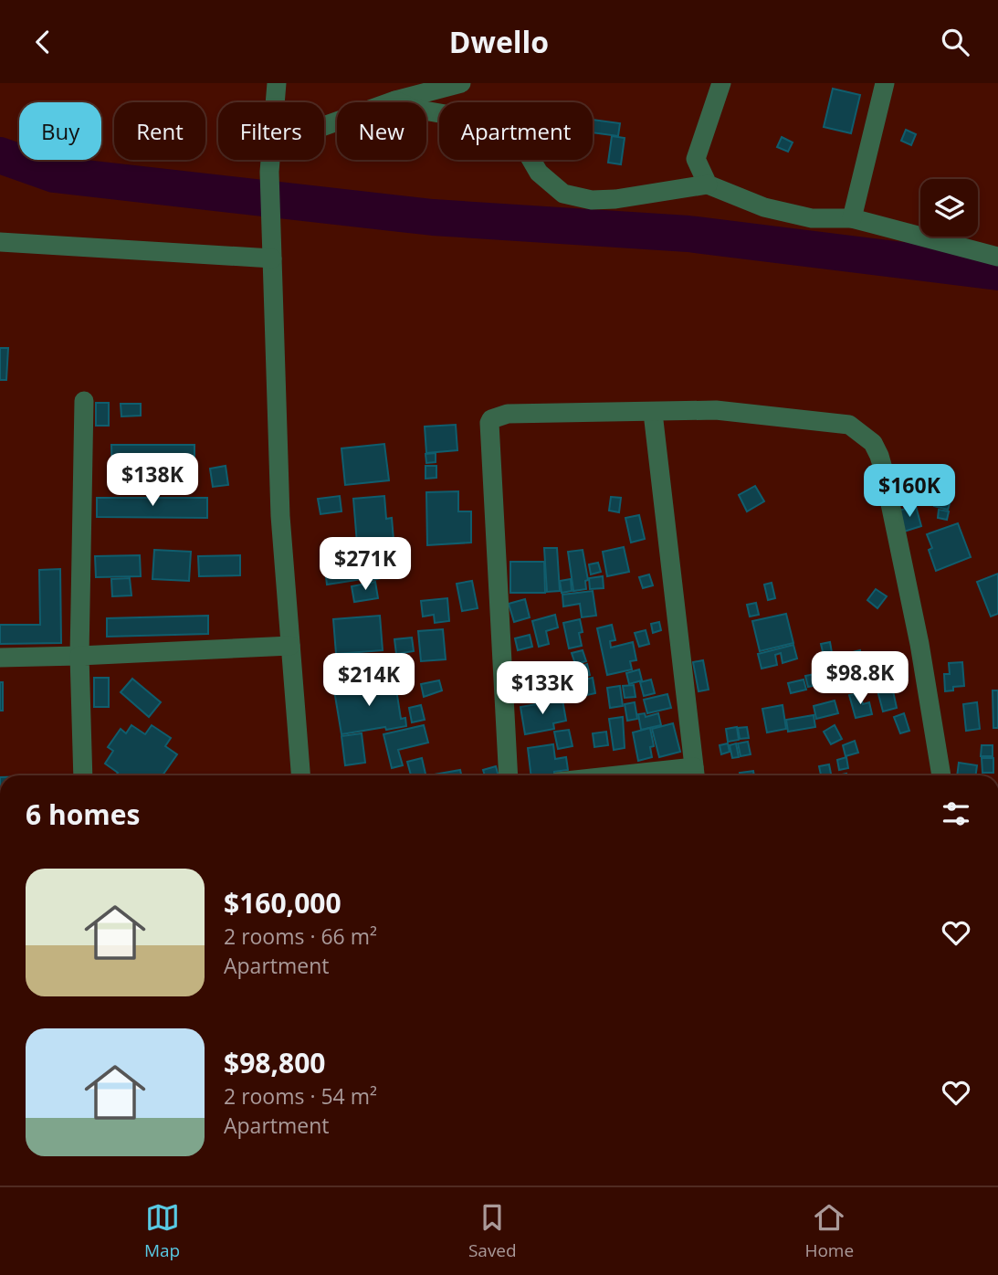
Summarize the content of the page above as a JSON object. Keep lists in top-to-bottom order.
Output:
{
  "page": {
    "header": "Dwello",
    "chip": [
      "Buy",
      "Rent",
      "Filters",
      "New",
      "Apartment"
    ],
    "price": [
      "$138K",
      "$160K",
      "$271K",
      "$98.8K",
      "$214K",
      "$133K"
    ],
    "heading": "6 homes",
    "list": [
      {
        "name": "$160,000",
        "note": "2 rooms · 66 m² · Apartment"
      },
      {
        "name": "$98,800",
        "note": "2 rooms · 54 m² · Apartment"
      }
    ],
    "tabs": ["Map", "Saved", "Home"]
  }
}
